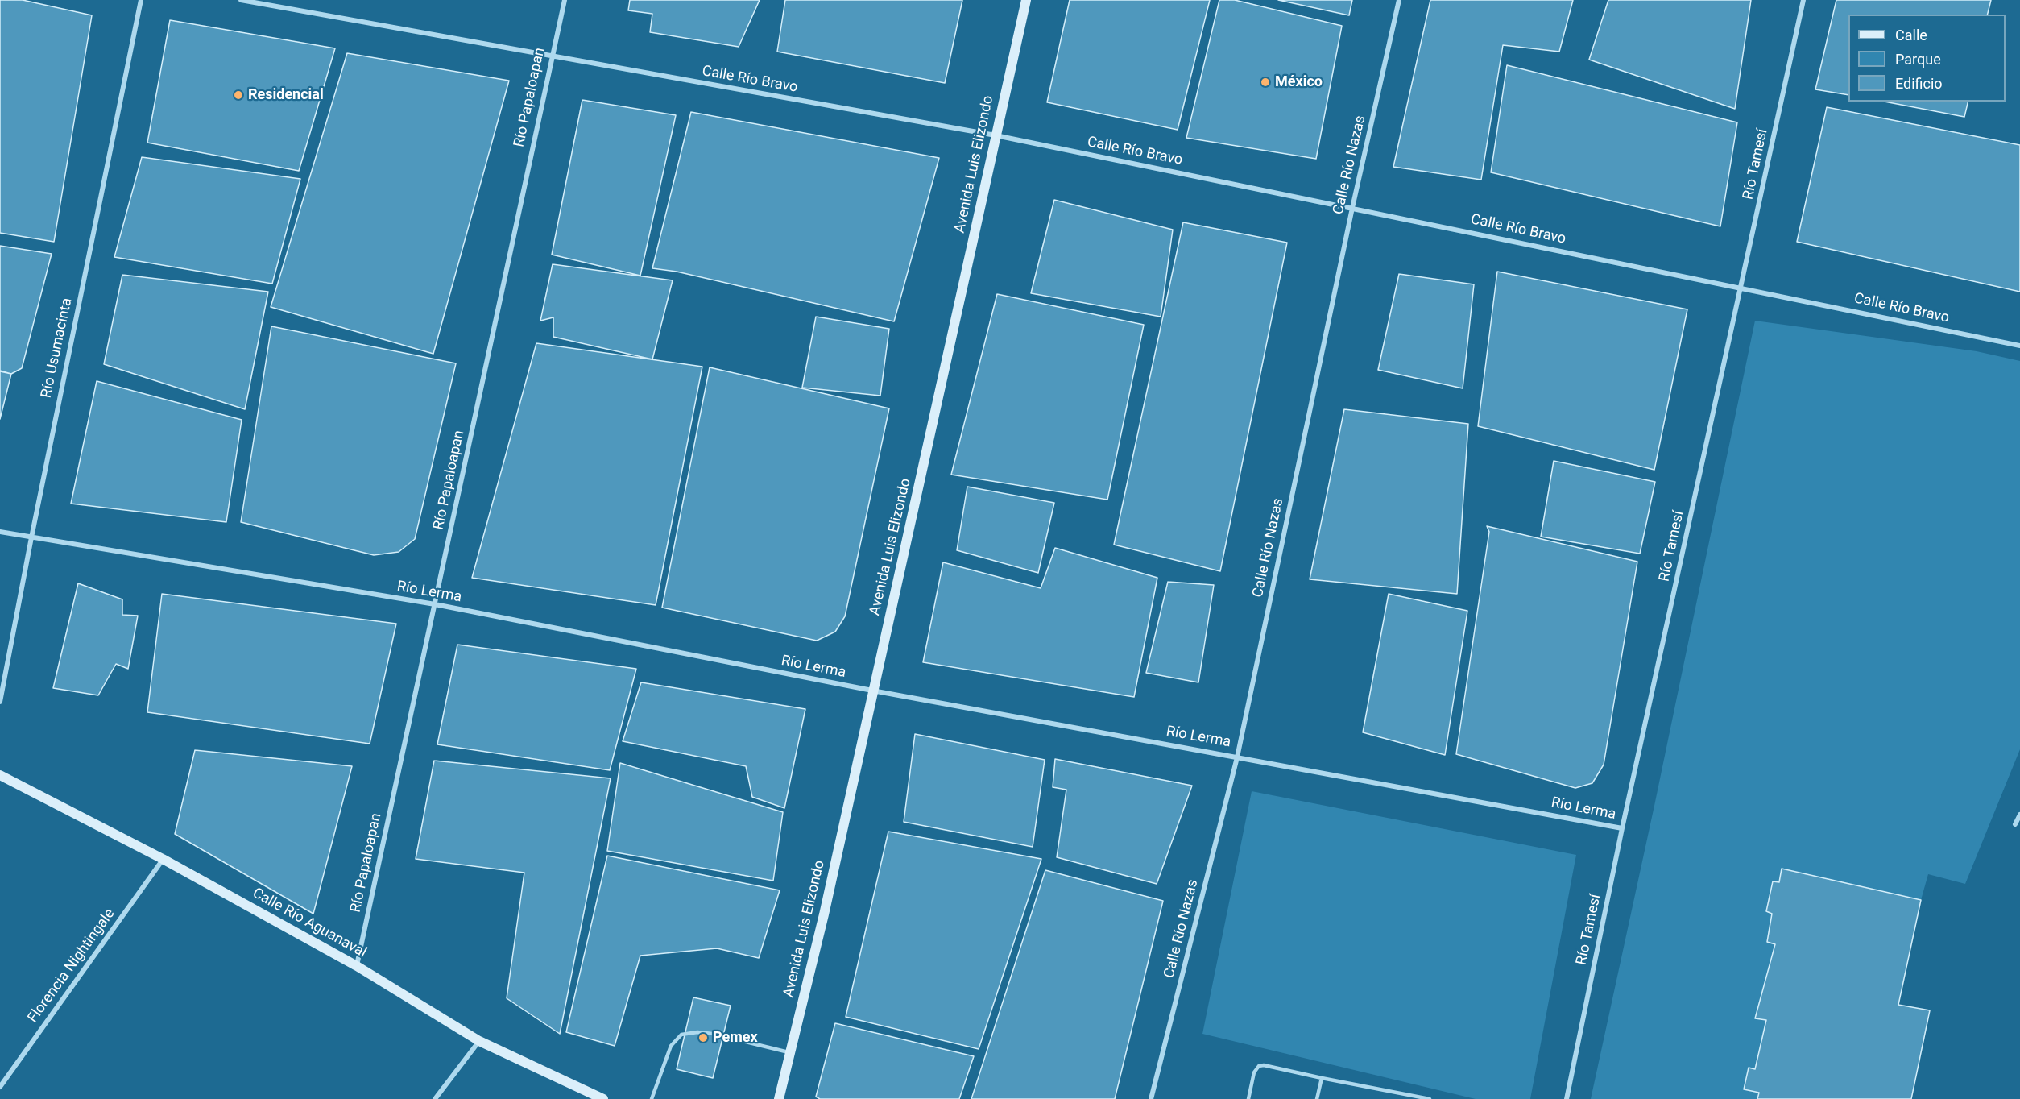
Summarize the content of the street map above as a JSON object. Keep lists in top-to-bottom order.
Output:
{
  "streets": {
    "street": [
      "Calle Río Bravo",
      "Río Papaloapan",
      "Avenida Luis Elizondo",
      "Río Tamesí",
      "Calle Río Nazas",
      "Río Usumacinta",
      "Río Lerma",
      "Calle Río Aguanaval",
      "Florencia Nightingale"
    ]
  },
  "crossings": [
    ["Calle Río Bravo", "Río Papaloapan"],
    ["Calle Río Bravo", "Avenida Luis Elizondo"],
    ["Calle Río Bravo", "Río Tamesí"],
    ["Calle Río Bravo", "Calle Río Nazas"],
    ["Río Papaloapan", "Río Lerma"],
    ["Río Papaloapan", "Calle Río Aguanaval"],
    ["Avenida Luis Elizondo", "Río Lerma"],
    ["Río Tamesí", "Río Lerma"],
    ["Calle Río Nazas", "Río Lerma"],
    ["Río Usumacinta", "Río Lerma"],
    ["Calle Río Aguanaval", "Florencia Nightingale"]
  ],
  "places": ["México", "Residencial", "Pemex"],
  "legend": ["Calle", "Parque", "Edificio"]
}
